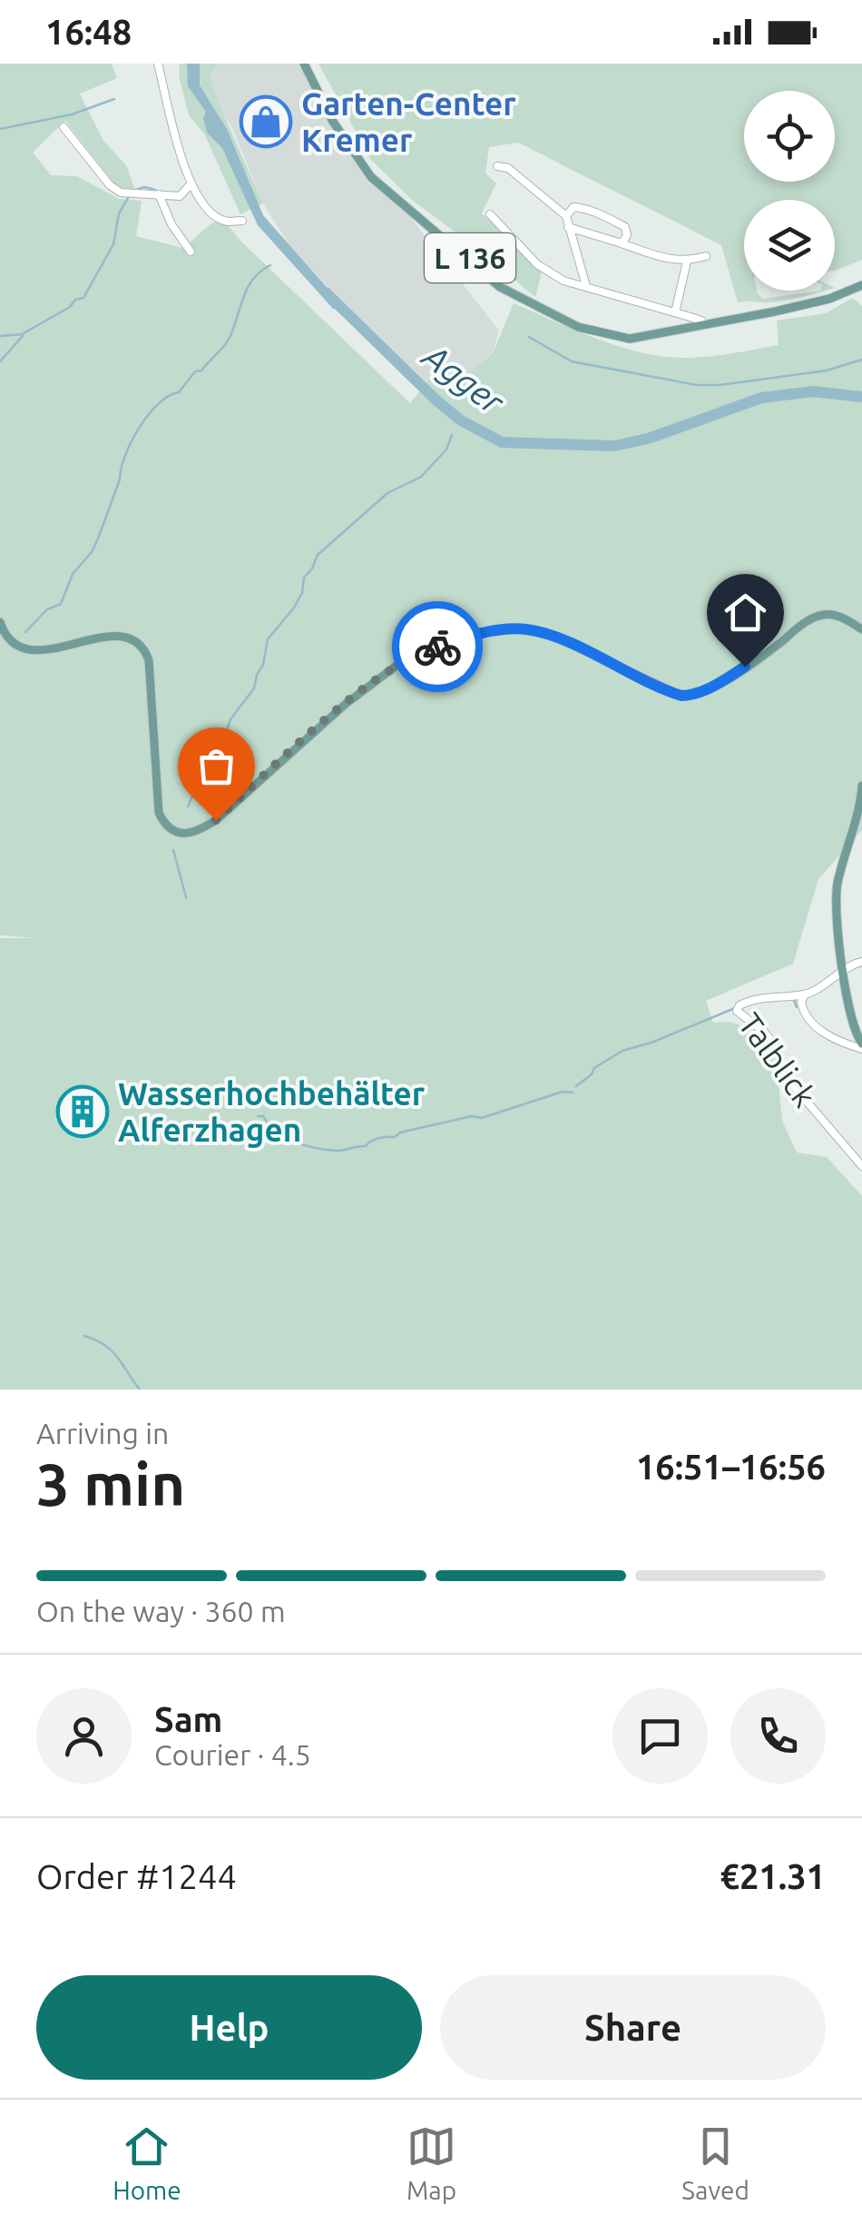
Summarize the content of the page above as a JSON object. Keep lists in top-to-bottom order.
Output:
{
  "streets": {
    "main road": ["L 136"],
    "street": ["Talblick"]
  },
  "water": ["Agger"],
  "places": {
    "shop": ["Garten-Center Kremer"],
    "building": ["Wasserhochbehälter Alferzhagen"]
  },
  "page": {
    "status": "16:48",
    "heading": ["3 min", "Arriving in", "16:51–16:56"],
    "panel": [
      "Sam",
      "Courier · 4.5",
      "Order #1244",
      "€21.31"
    ],
    "bar": "On the way · 360 m",
    "buttons": ["Help", "Share"],
    "tabs": ["Home", "Map", "Saved"]
  }
}
